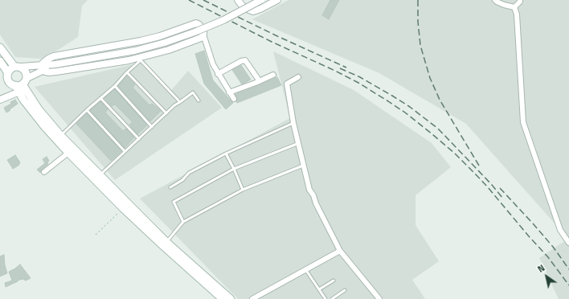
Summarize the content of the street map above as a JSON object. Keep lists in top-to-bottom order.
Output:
{
  "north": "top left"
}
